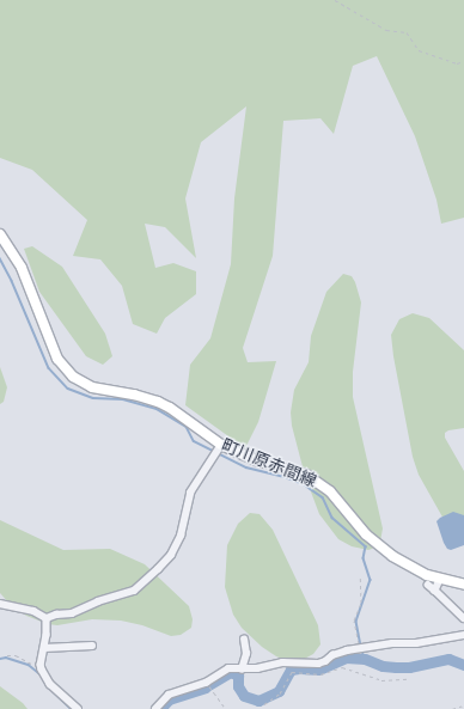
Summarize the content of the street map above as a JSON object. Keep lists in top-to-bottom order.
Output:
{
  "streets": {
    "main road": ["町川原赤間線"]
  }
}
